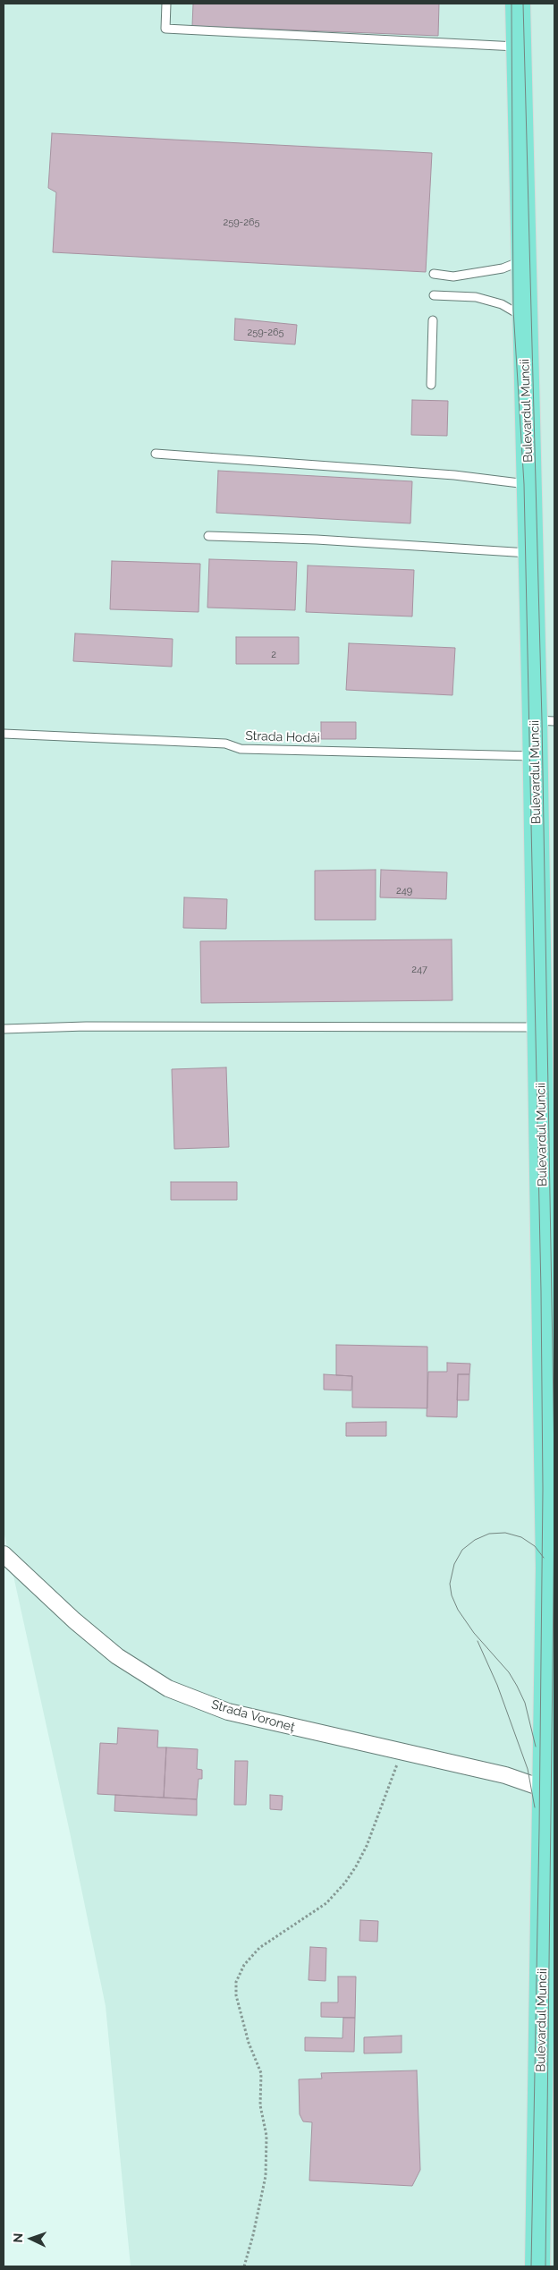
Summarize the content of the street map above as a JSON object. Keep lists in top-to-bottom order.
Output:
{
  "streets": {
    "main road": ["Bulevardul Muncii"],
    "street": ["Strada Voroneț"],
    "lane": ["Strada Hodăi"]
  },
  "crossings": [
    ["Bulevardul Muncii", "Strada Hodăi"],
    ["Bulevardul Muncii", "Strada Voroneț"]
  ],
  "house_numbers": [
    "259-265",
    "259-265",
    "2",
    "249",
    "247"
  ],
  "north": "left"
}
